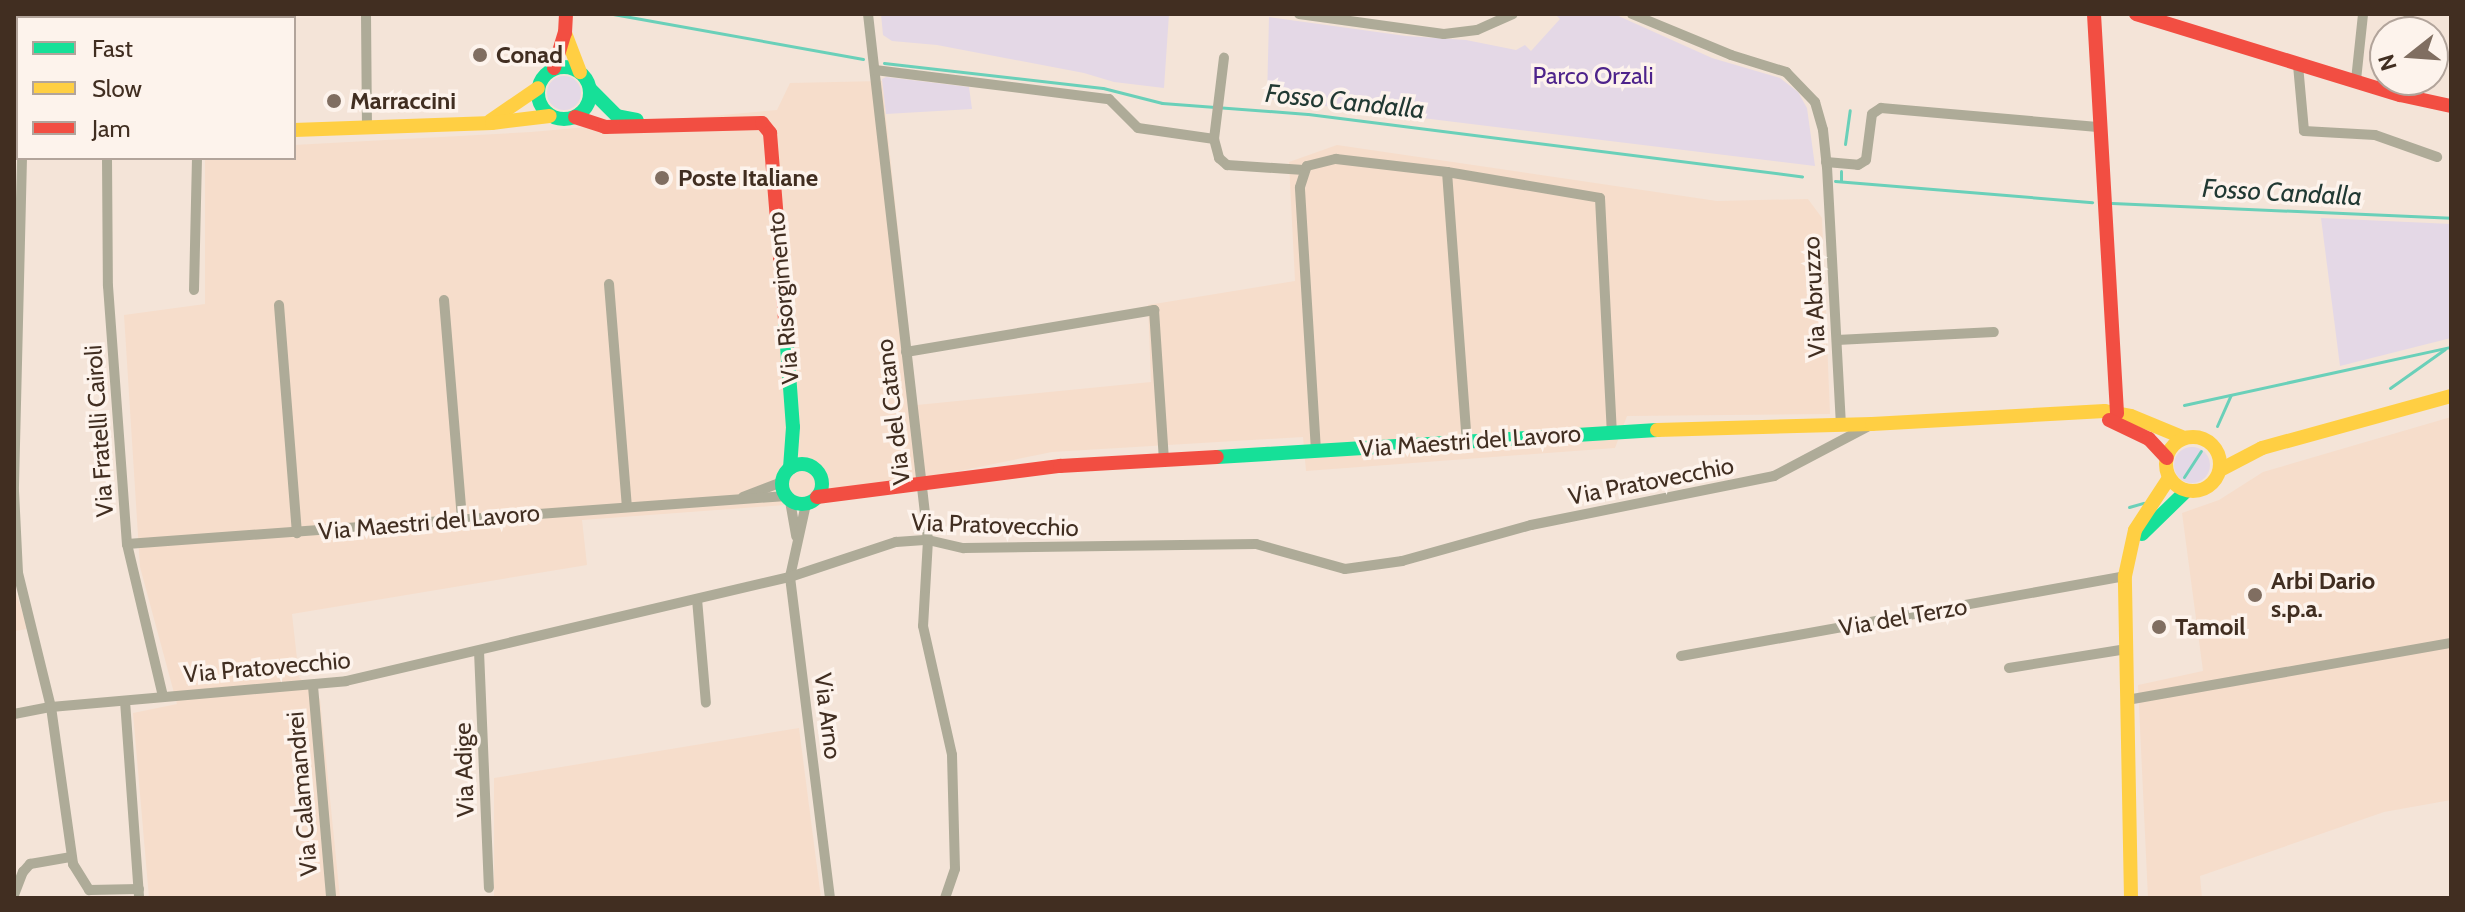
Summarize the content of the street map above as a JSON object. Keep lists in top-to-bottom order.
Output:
{
  "streets": {
    "main road": ["Via Risorgimento", "Via Maestri del Lavoro"],
    "street": [
      "Via Abruzzo",
      "Via del Catano",
      "Via Fratelli Cairoli",
      "Via Pratovecchio",
      "Via del Terzo",
      "Via Arno",
      "Via Adige",
      "Via Calamandrei"
    ]
  },
  "crossings": [
    ["Via Abruzzo", "Via Maestri del Lavoro"],
    ["Via Risorgimento", "Via Maestri del Lavoro"],
    ["Via Risorgimento", "Via Arno"],
    ["Via del Catano", "Via Maestri del Lavoro"],
    ["Via del Catano", "Via Pratovecchio"],
    ["Via Fratelli Cairoli", "Via Maestri del Lavoro"],
    ["Via Fratelli Cairoli", "Via Pratovecchio"],
    ["Via Maestri del Lavoro", "Via Pratovecchio"],
    ["Via Maestri del Lavoro", "Via Arno"],
    ["Via Pratovecchio", "Via Arno"],
    ["Via Pratovecchio", "Via Adige"],
    ["Via Pratovecchio", "Via Calamandrei"]
  ],
  "water": ["Fosso Candalla"],
  "parks": ["Parco Orzali"],
  "places": [
    "Conad",
    "Marraccini",
    "Poste Italiane",
    "Arbi Dario s.p.a.",
    "Tamoil"
  ],
  "legend": ["Fast", "Slow", "Jam"],
  "north": "left"
}
